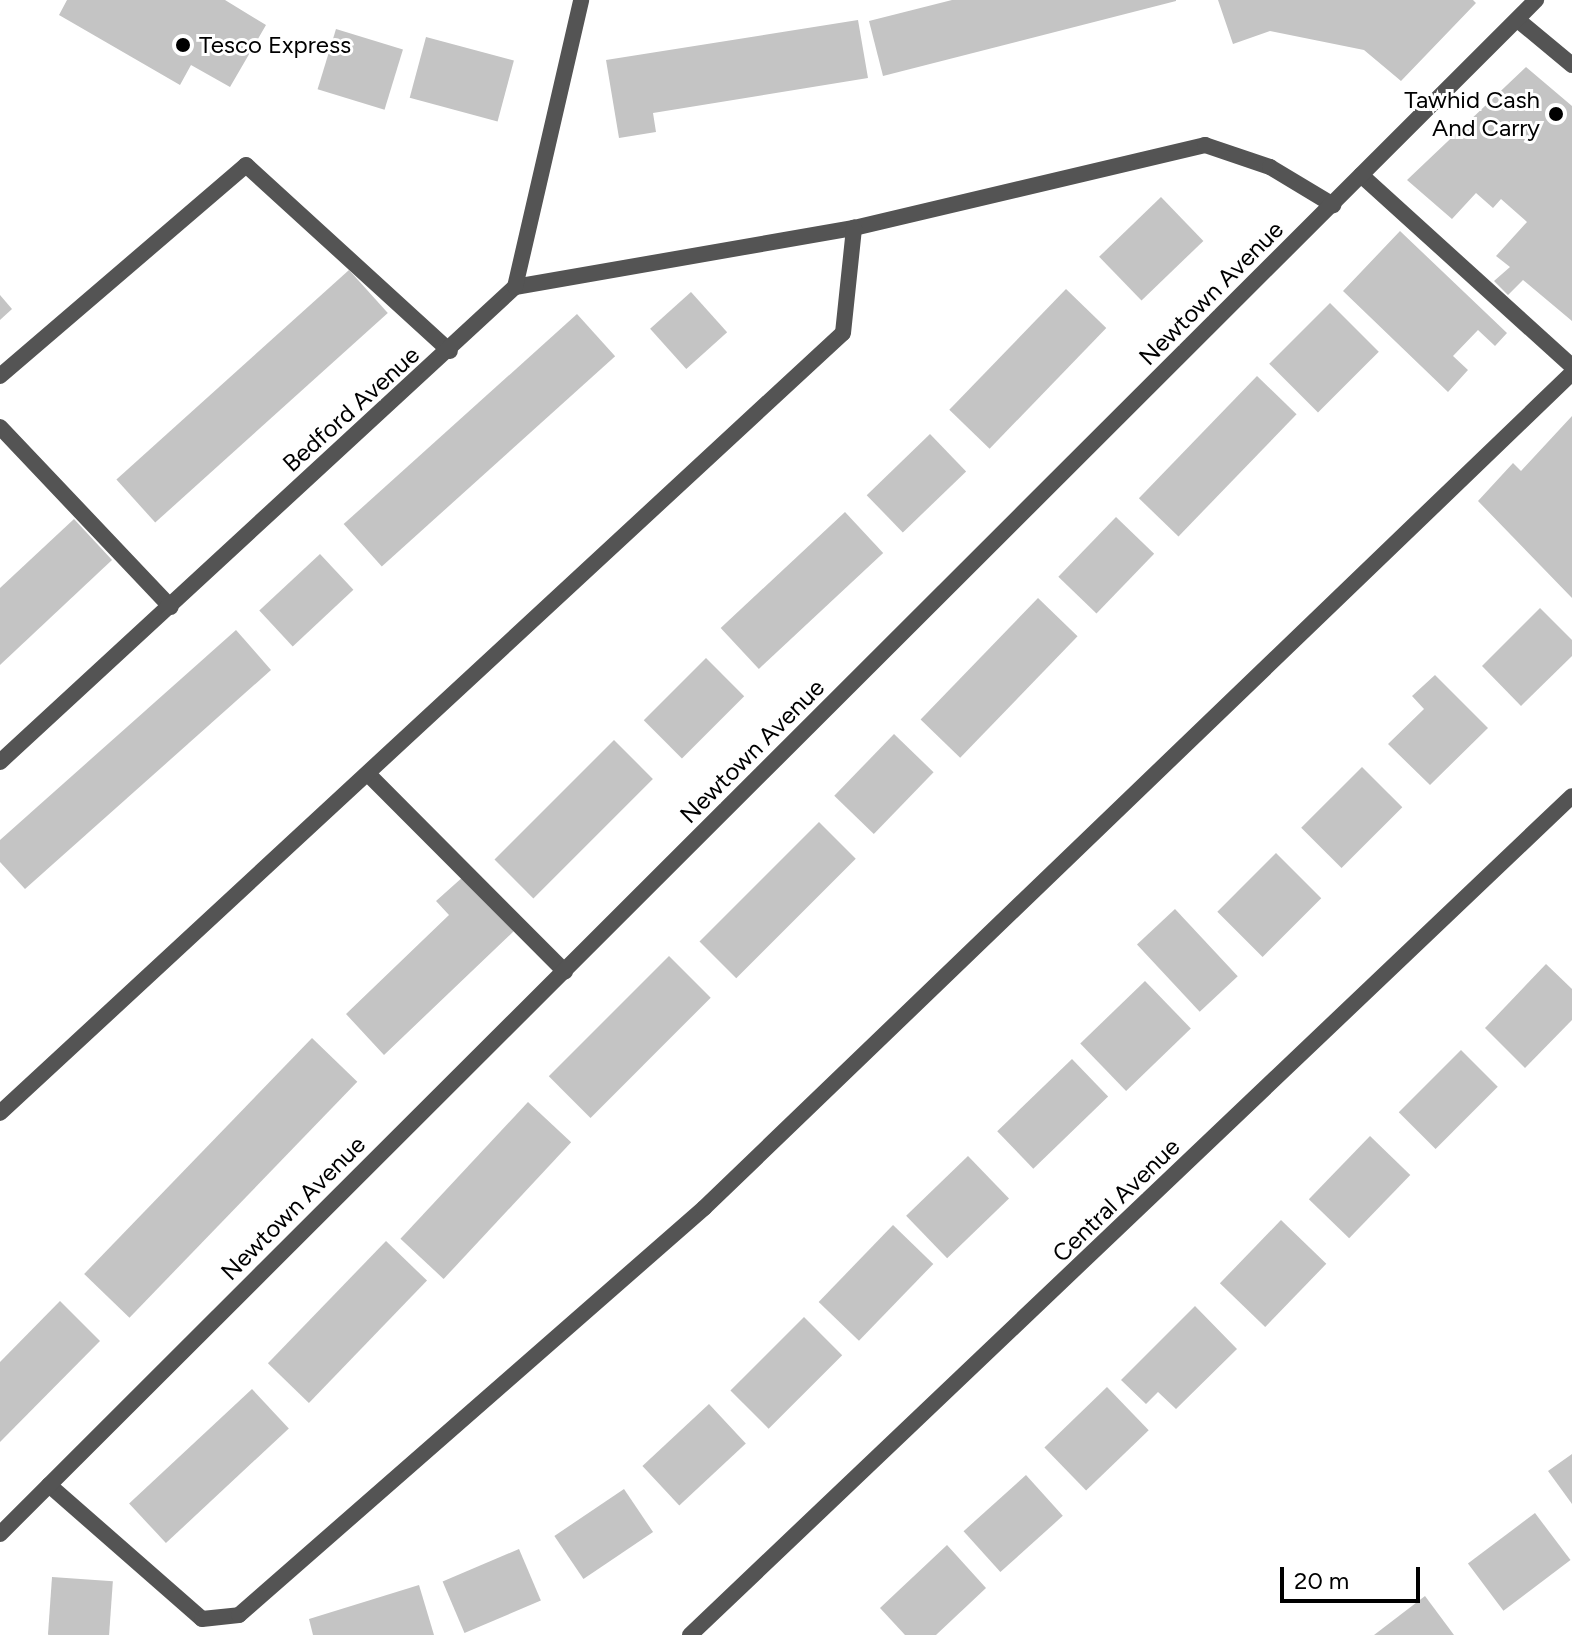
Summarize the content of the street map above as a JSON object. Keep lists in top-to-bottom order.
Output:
{
  "streets": {
    "street": ["Newtown Avenue", "Bedford Avenue", "Central Avenue"]
  },
  "places": ["Tesco Express", "Tawhid Cash And Carry"],
  "scale_bar": "20 m"
}
